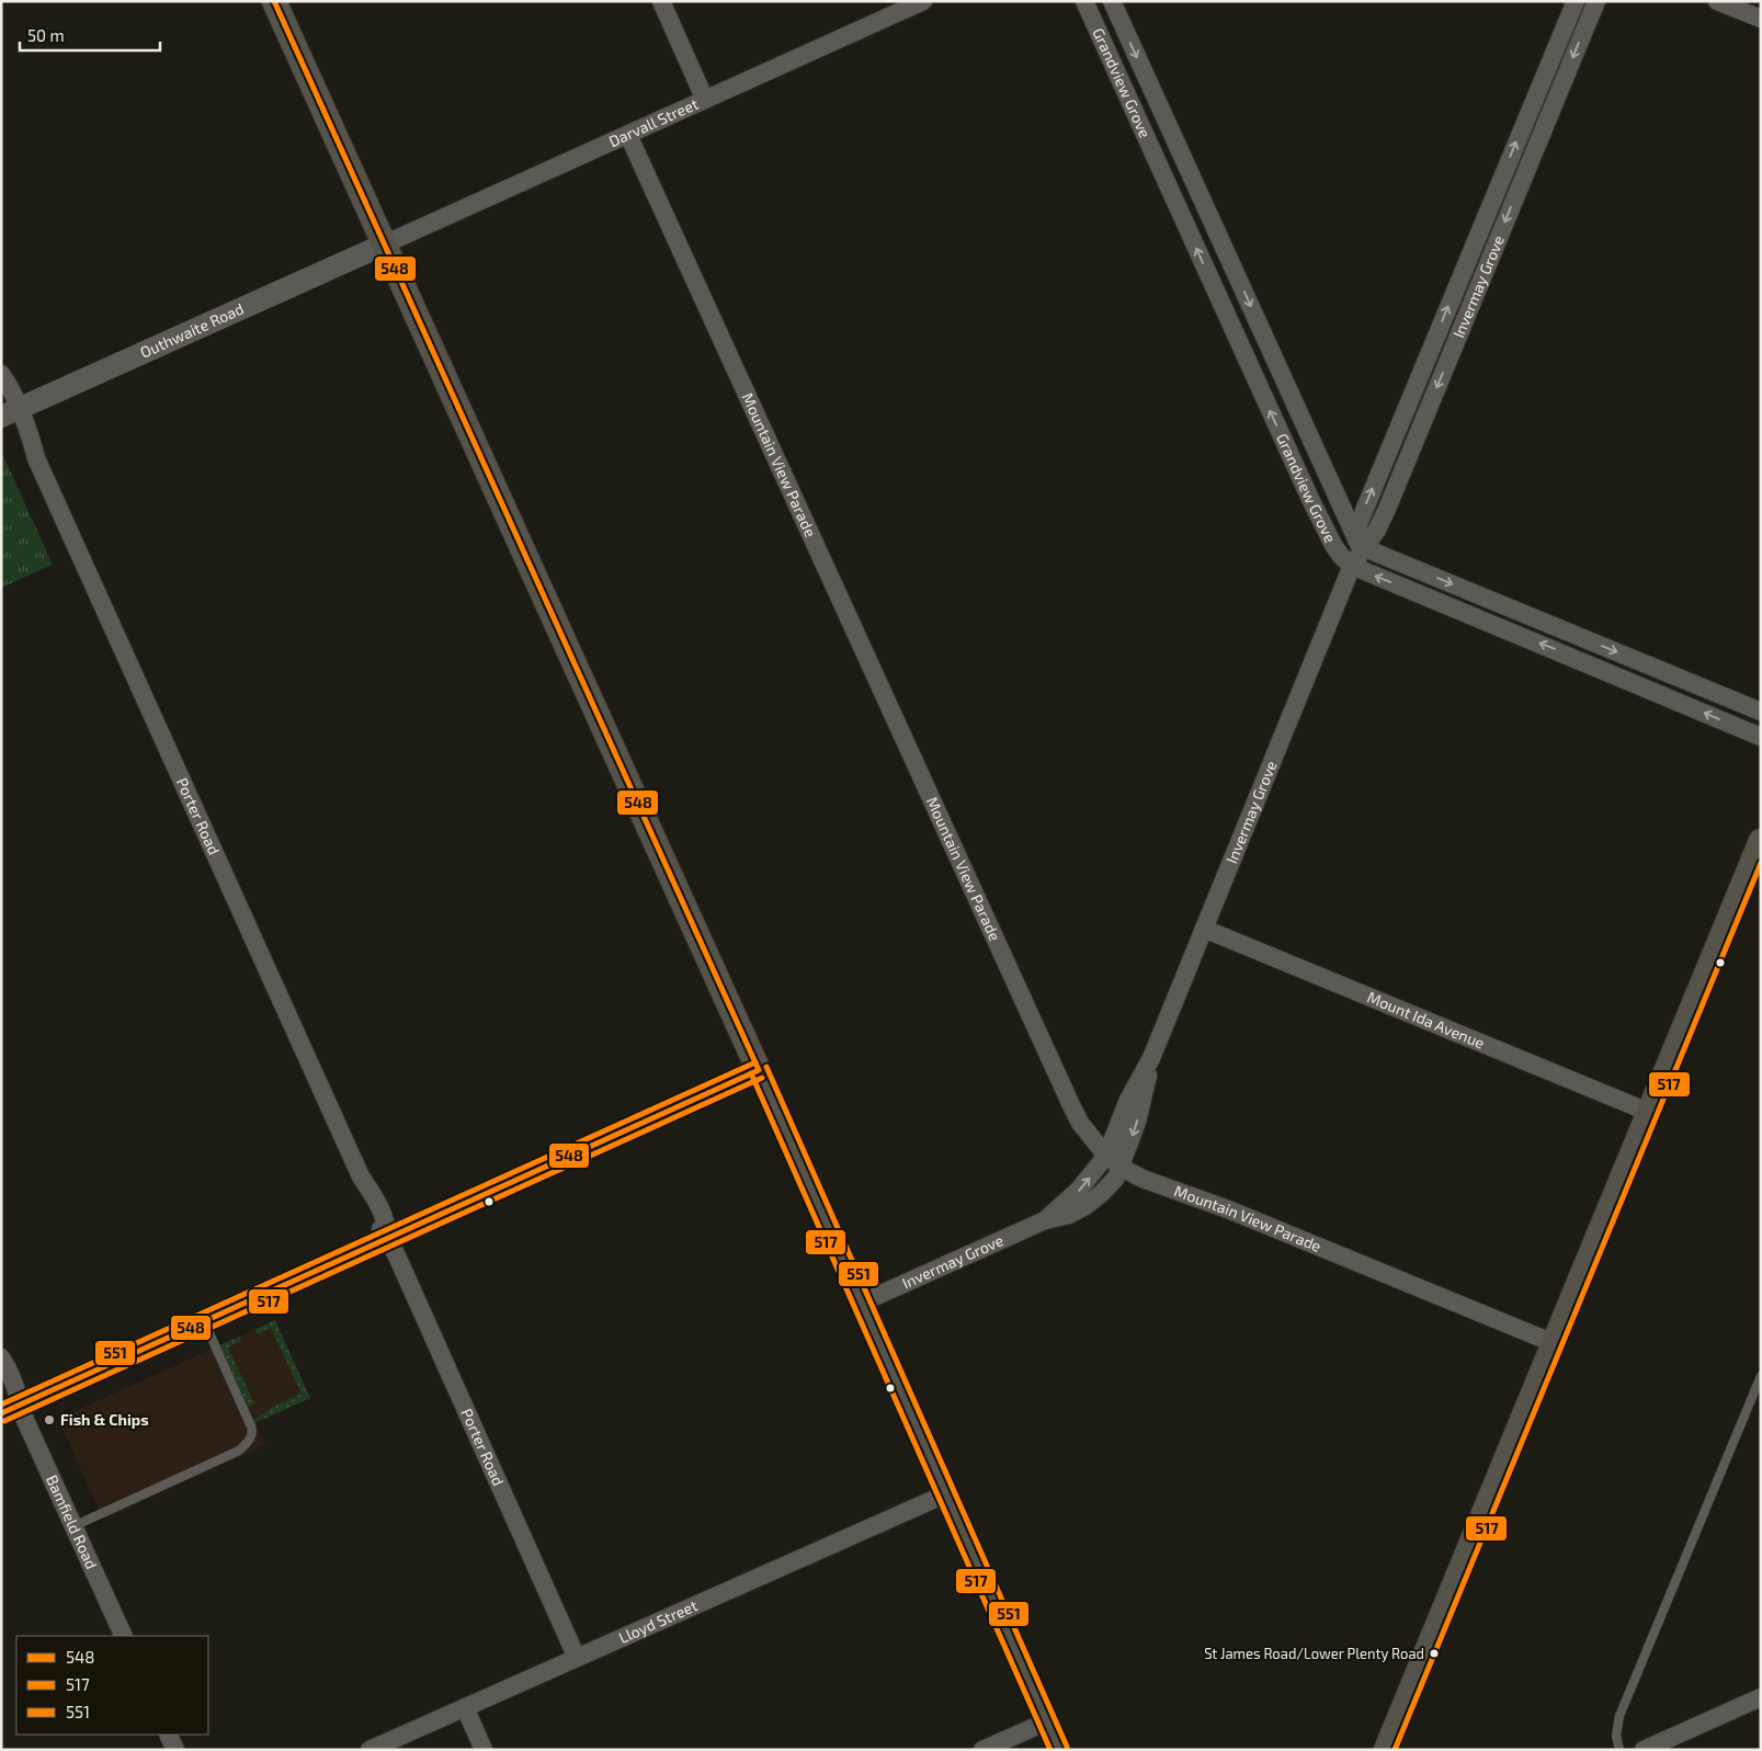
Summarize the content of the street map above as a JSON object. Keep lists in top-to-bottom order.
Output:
{
  "streets": {
    "street": [
      "Grandview Grove",
      "Darvall Street",
      "Invermay Grove",
      "Outhwaite Road",
      "Mountain View Parade",
      "Porter Road",
      "Mount Ida Avenue",
      "Bamfield Road",
      "Lloyd Street"
    ]
  },
  "crossings": [
    ["Grandview Grove", "Invermay Grove"],
    ["Darvall Street", "Outhwaite Road"],
    ["Darvall Street", "Mountain View Parade"],
    ["Invermay Grove", "Mountain View Parade"],
    ["Invermay Grove", "Mount Ida Avenue"],
    ["Outhwaite Road", "Porter Road"],
    ["Porter Road", "Lloyd Street"]
  ],
  "places": ["Fish & Chips", "St James Road/Lower Plenty Road"],
  "lines": ["transit line 548", "transit line 517", "transit line 551"],
  "legend": ["548", "517", "551"],
  "scale_bar": "50 m"
}
